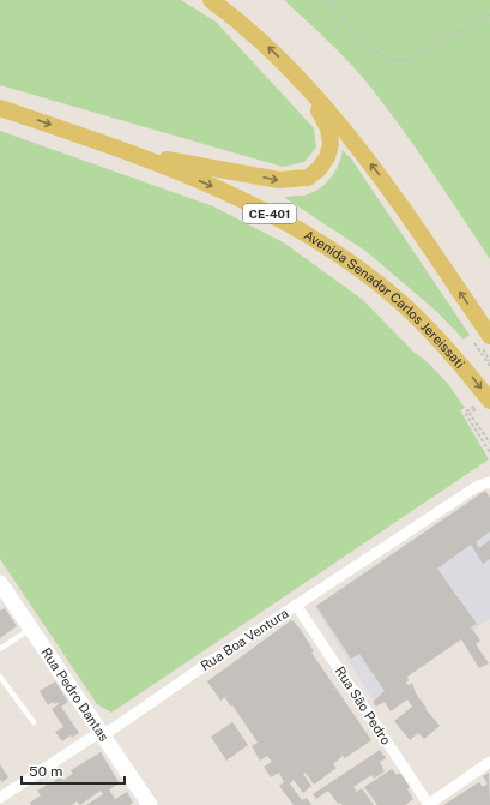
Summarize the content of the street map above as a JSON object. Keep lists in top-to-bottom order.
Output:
{
  "streets": {
    "main road": ["CE-401", "Avenida Senador Carlos Jereissati", "Rua Pedro Dantas"],
    "street": ["Rua Boa Ventura", "Rua São Pedro"]
  },
  "crossings": [
    ["Rua Boa Ventura", "Rua Pedro Dantas"],
    ["Rua Boa Ventura", "Rua São Pedro"]
  ],
  "scale_bar": "50 m"
}
